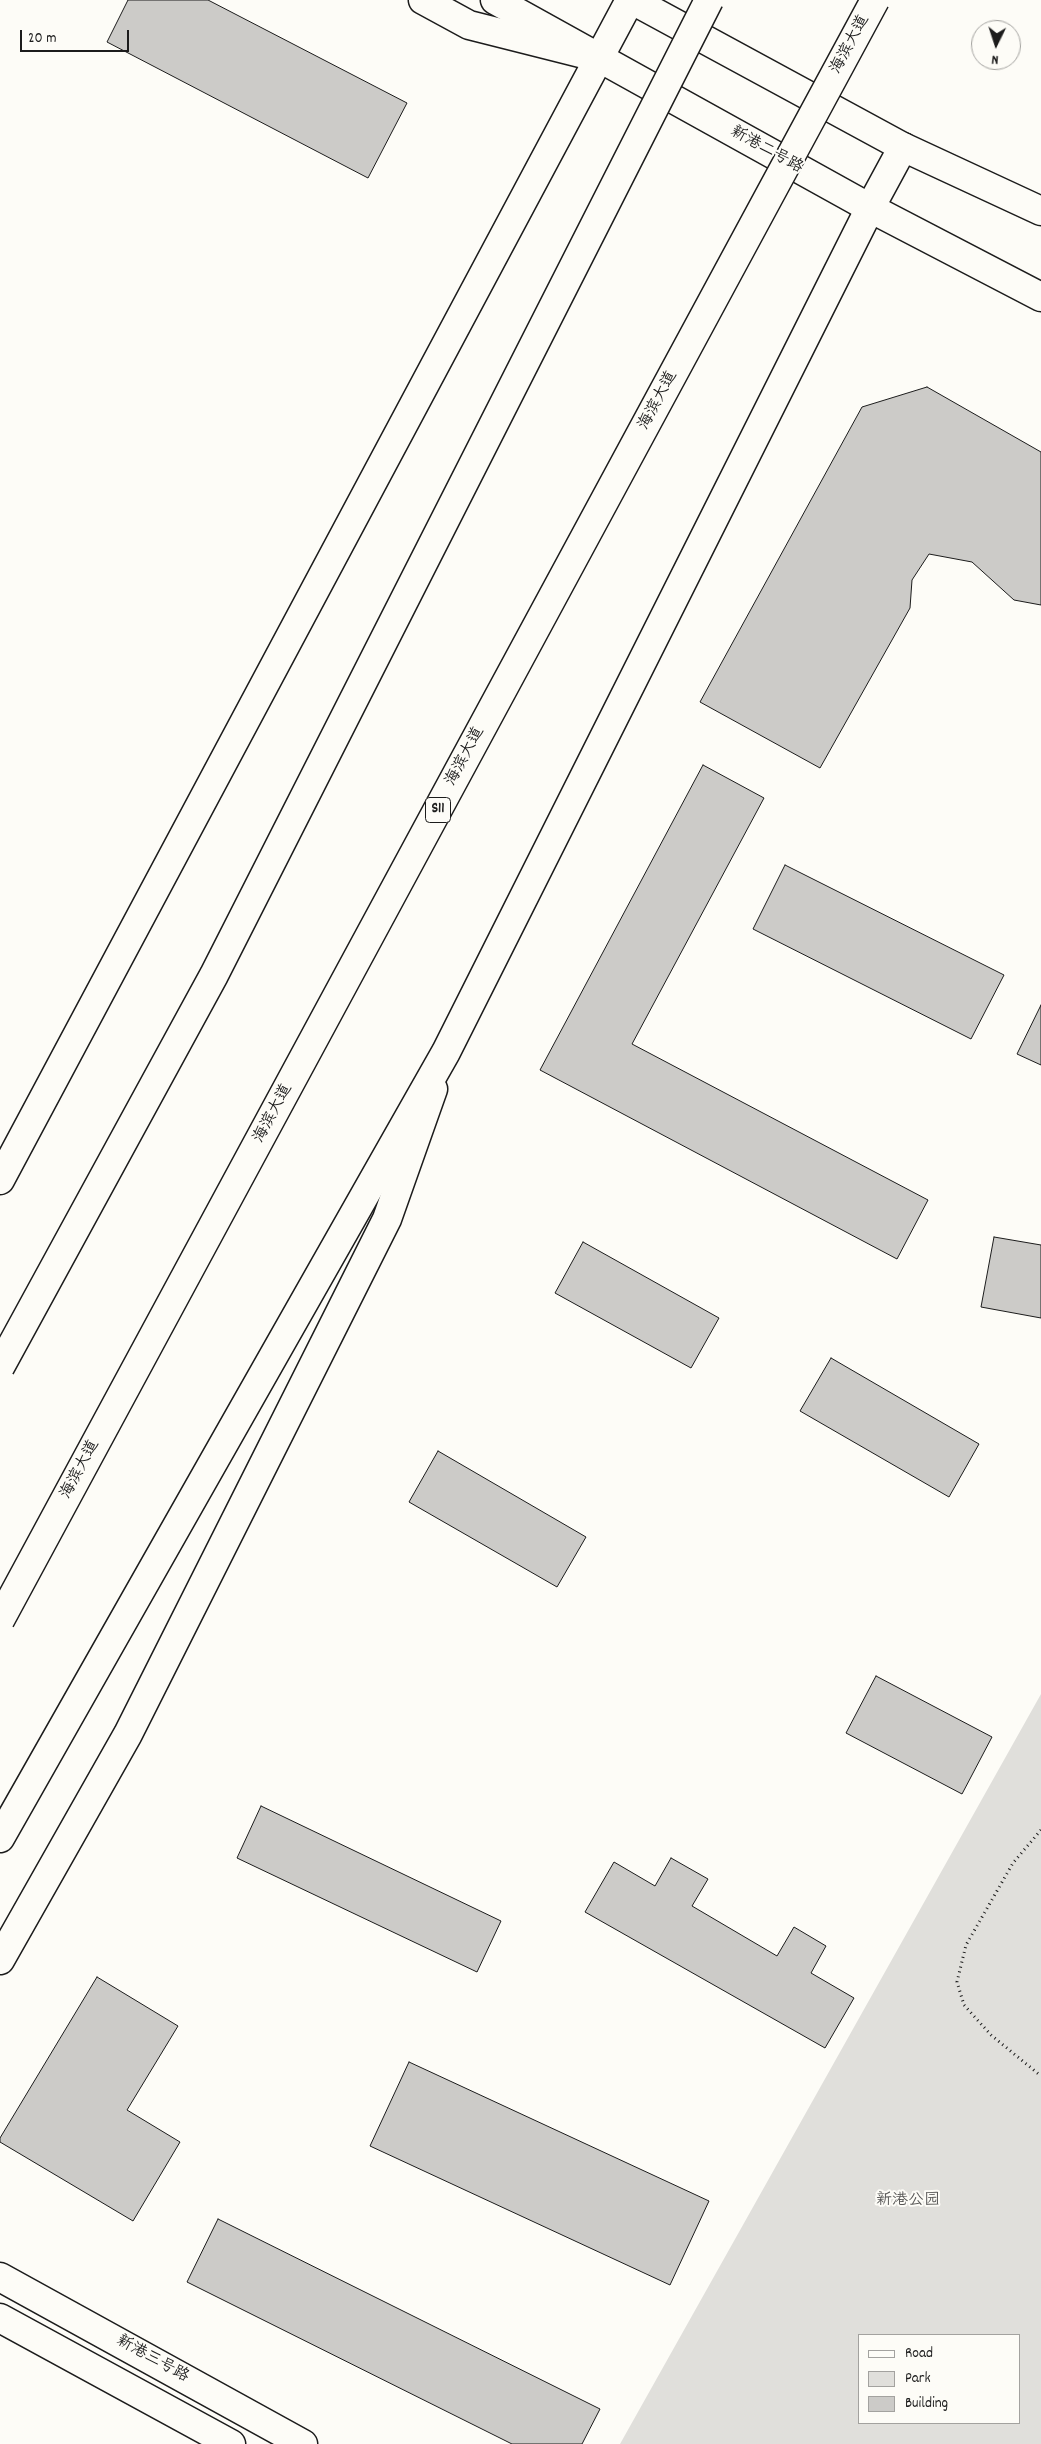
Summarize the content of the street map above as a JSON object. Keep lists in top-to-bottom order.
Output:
{
  "streets": {
    "main road": [
      "海滨大道",
      "新港二号路",
      "S11",
      "新港三号路"
    ]
  },
  "parks": ["新港公园"],
  "legend": ["Road", "Park", "Building"],
  "scale_bar": "20 m",
  "north": "bottom"
}
